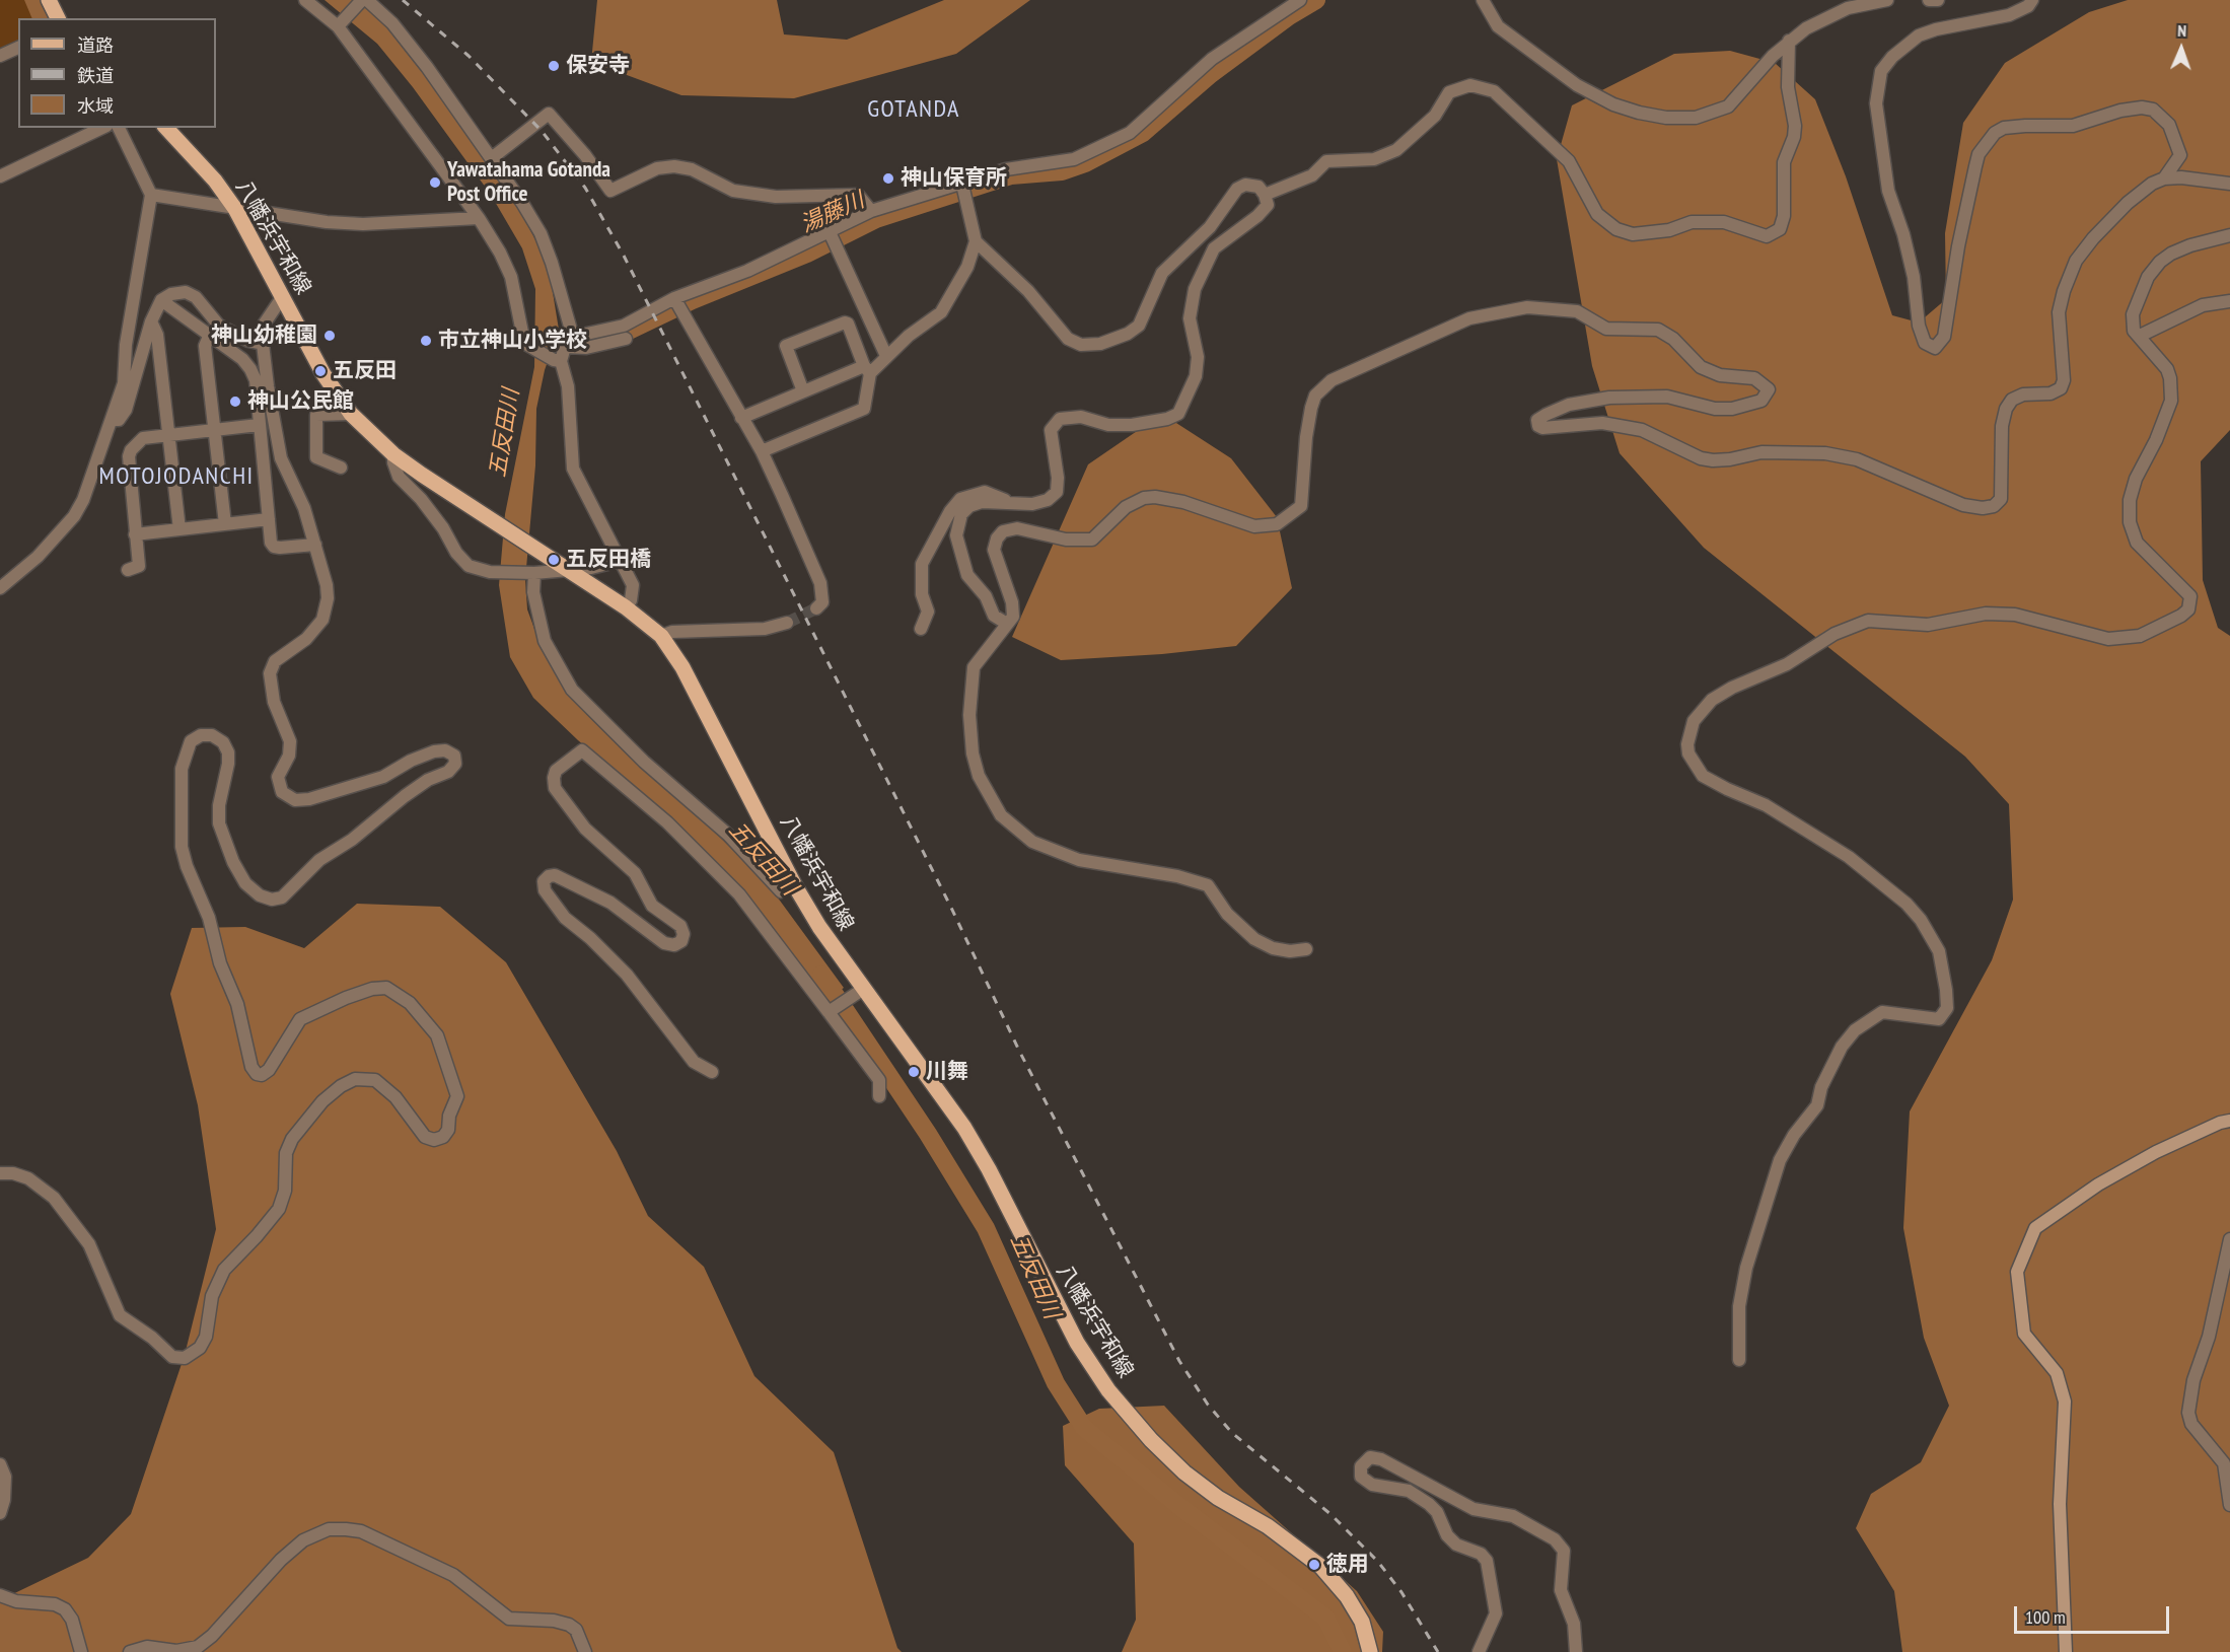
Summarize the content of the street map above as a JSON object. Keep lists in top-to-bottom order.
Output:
{
  "streets": {
    "main road": ["八幡浜宇和線"]
  },
  "districts": ["GOTANDA", "MOTOJODANCHI"],
  "water": ["湯藤川", "五反田川"],
  "places": [
    "保安寺",
    "神山保育所",
    "Yawatahama Gotanda Post Office",
    "神山幼稚園",
    "市立神山小学校",
    "五反田",
    "神山公民館",
    "五反田橋",
    "川舞",
    "徳用"
  ],
  "legend": ["道路", "鉄道", "水域"],
  "scale_bar": "100 m",
  "north": "top"
}
